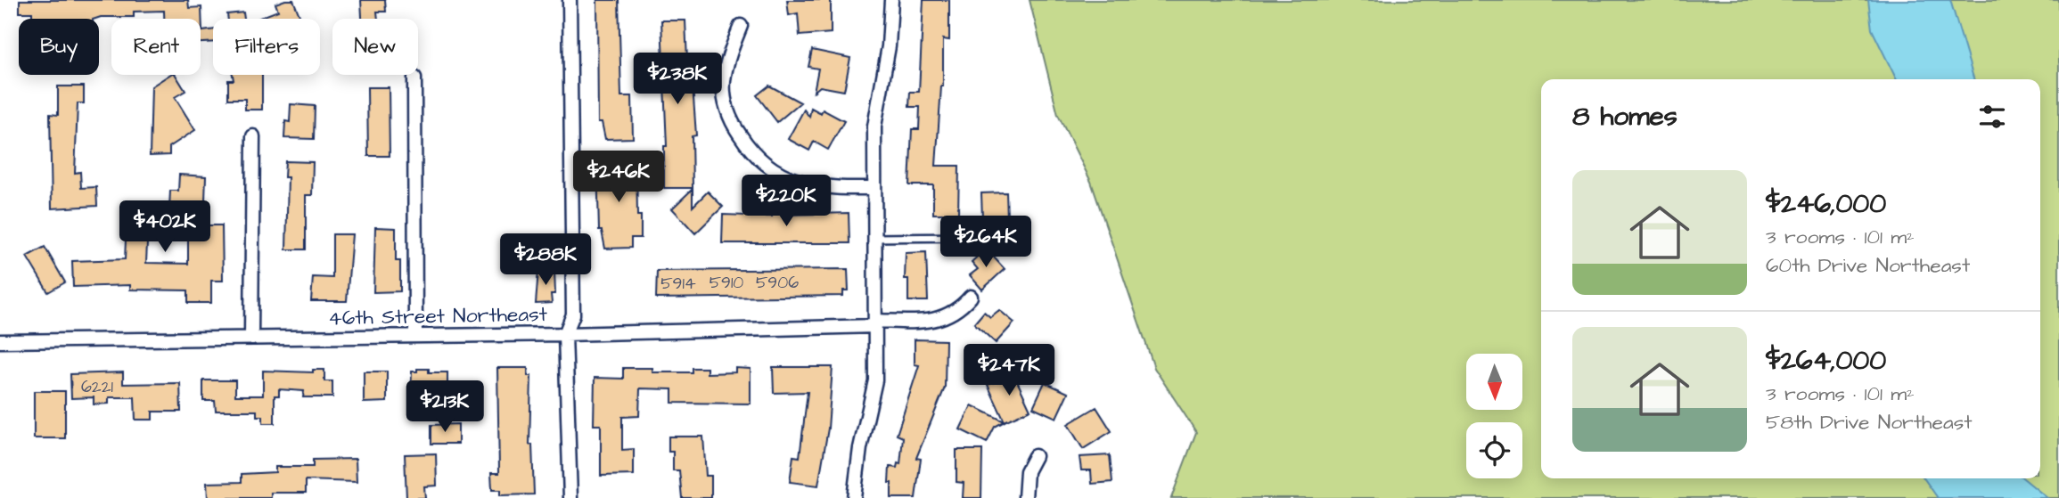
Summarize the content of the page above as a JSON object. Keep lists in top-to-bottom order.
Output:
{
  "streets": {
    "street": ["46th Street Northeast"]
  },
  "house_numbers": [
    "5910",
    "5906",
    "5914",
    "6221"
  ],
  "north": "bottom",
  "page": {
    "chip": [
      "Buy",
      "Rent",
      "Filters",
      "New"
    ],
    "price": [
      "$238K",
      "$246K",
      "$220K",
      "$402K",
      "$264K",
      "$288K",
      "$247K",
      "$213K"
    ],
    "heading": "8 homes",
    "list": [
      {
        "name": "$246,000",
        "note": "3 rooms · 101 m² · 60th Drive Northeast"
      },
      {
        "name": "$264,000",
        "note": "3 rooms · 101 m² · 58th Drive Northeast"
      }
    ]
  }
}
